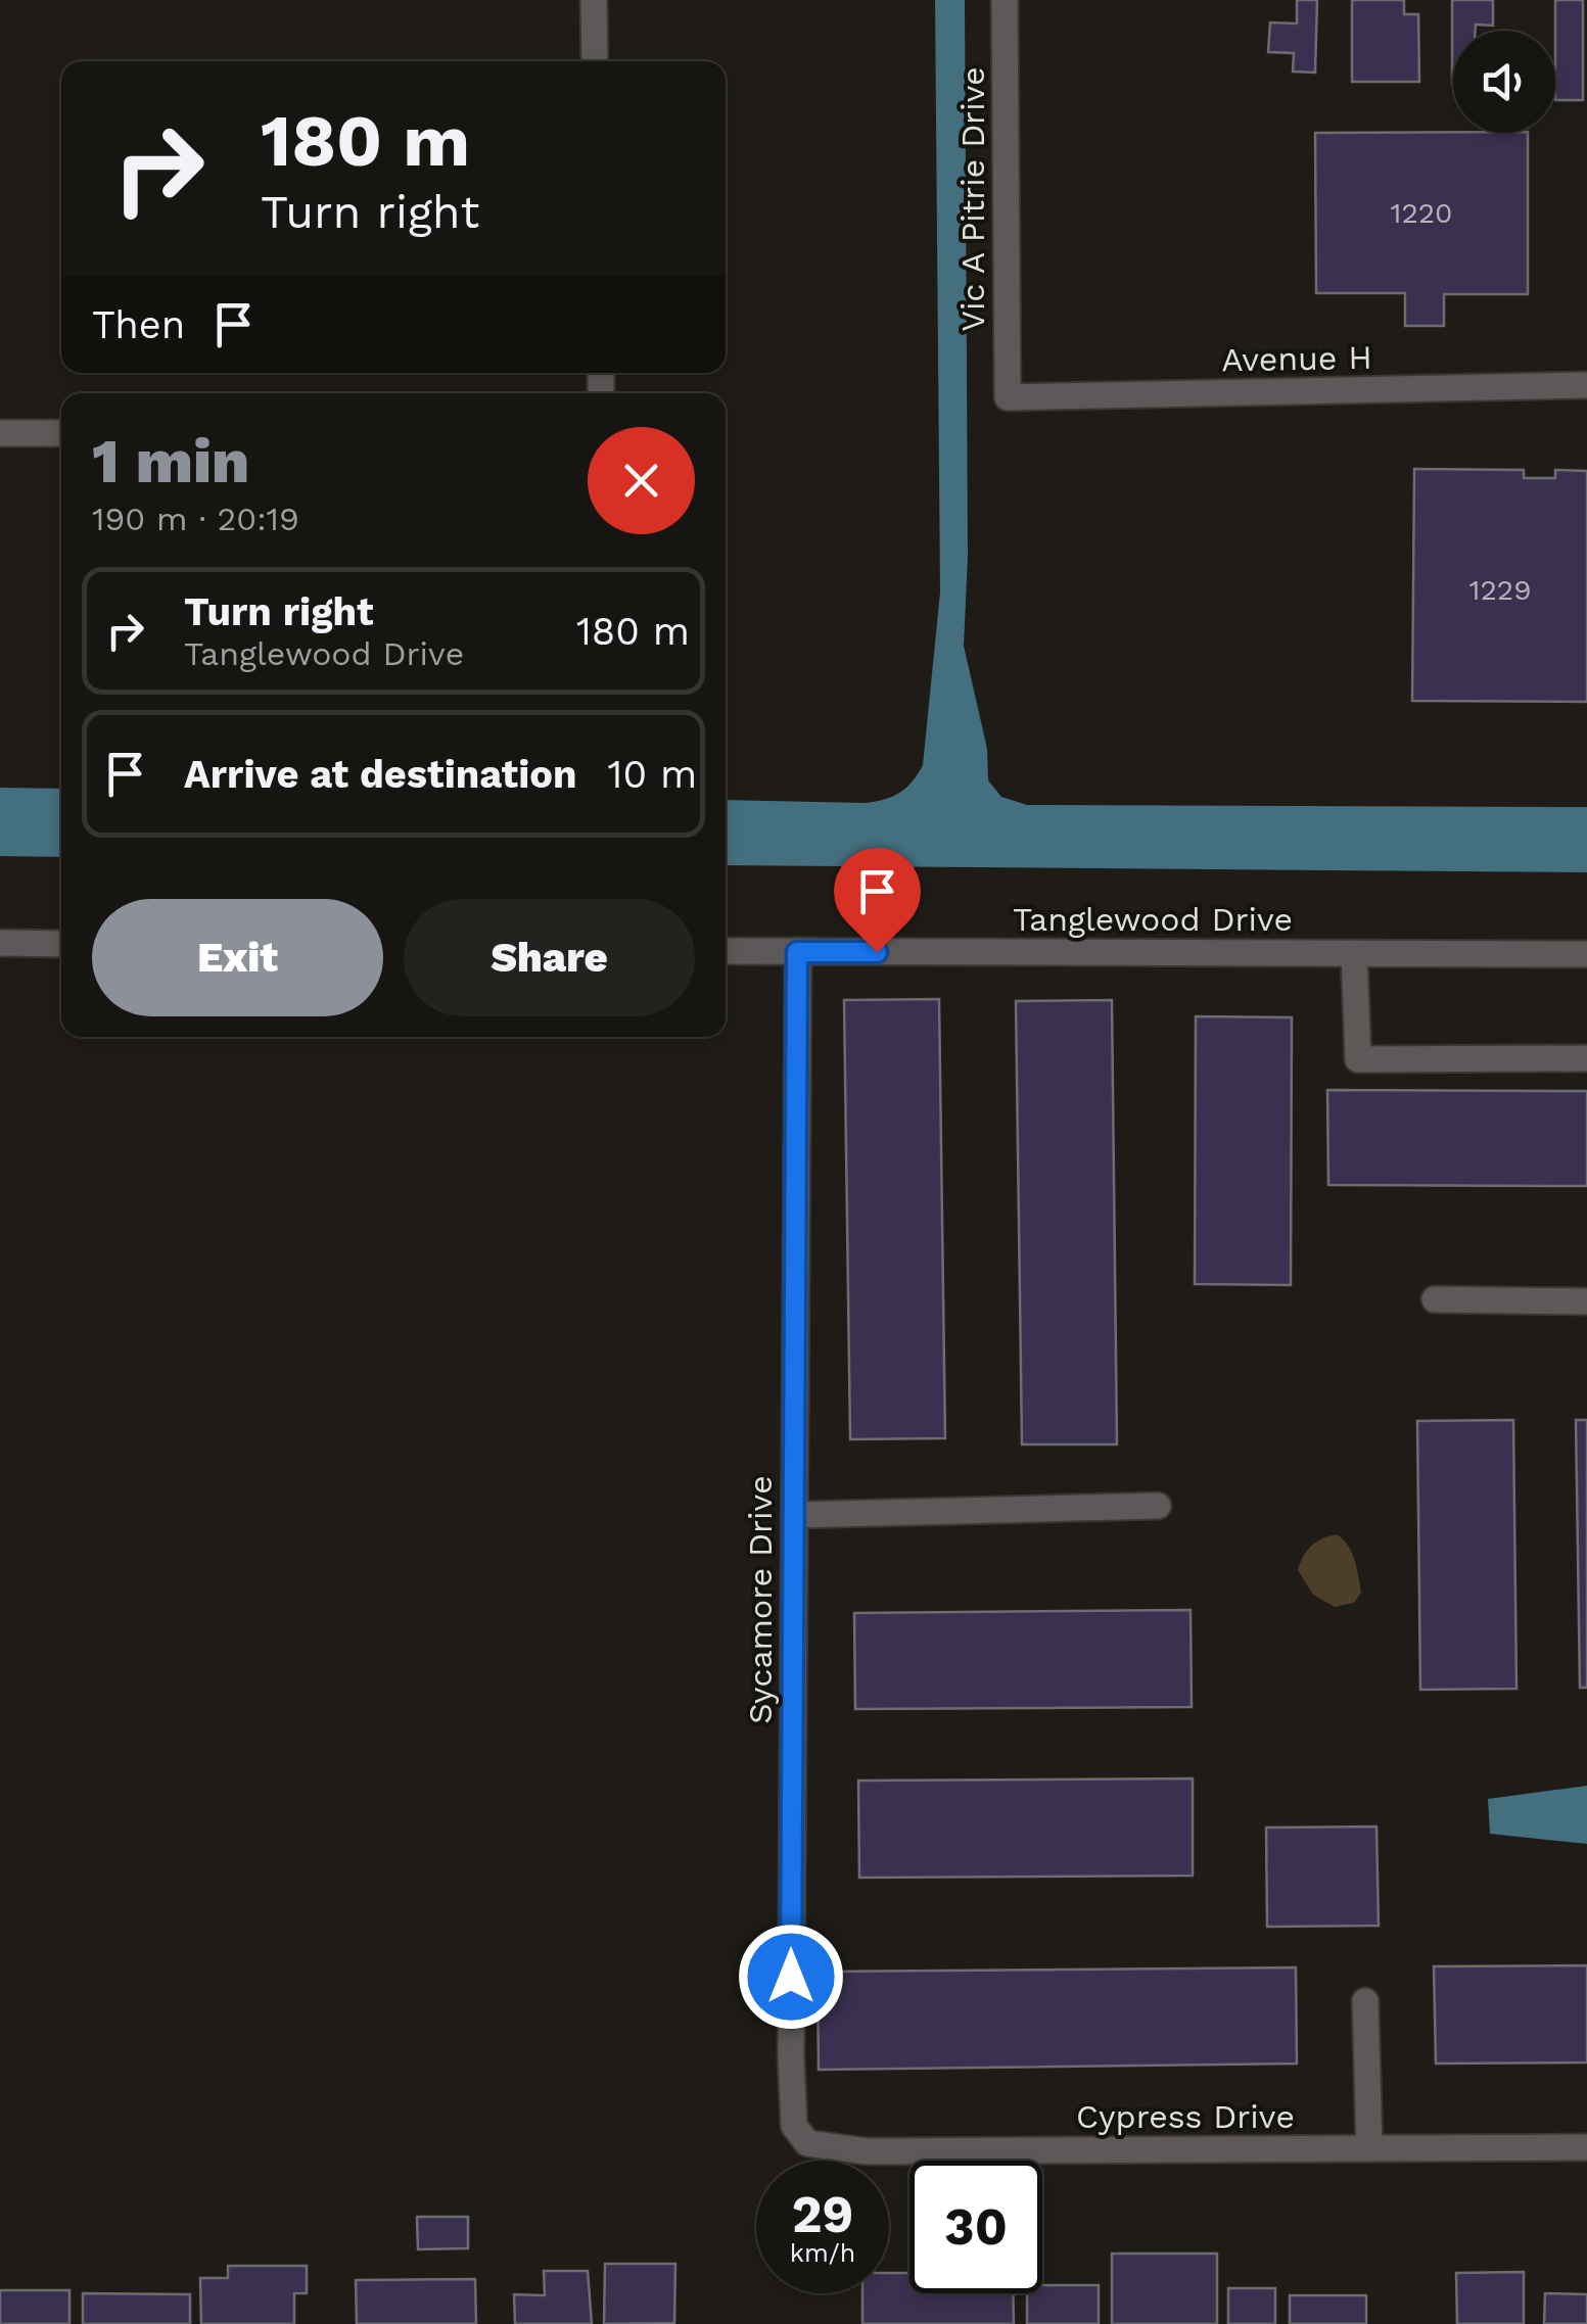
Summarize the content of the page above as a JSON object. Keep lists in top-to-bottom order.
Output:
{
  "streets": {
    "street": [
      "Vic A Pitrie Drive",
      "Avenue H",
      "Tanglewood Drive",
      "Sycamore Drive",
      "Cypress Drive"
    ]
  },
  "crossings": [
    ["Vic A Pitrie Drive", "Avenue H"],
    ["Tanglewood Drive", "Sycamore Drive"],
    ["Sycamore Drive", "Cypress Drive"]
  ],
  "house_numbers": ["1220", "1229"],
  "page": {
    "turn": ["180 m", "Turn right"],
    "then": "Then",
    "heading": ["1 min", "190 m · 20:19"],
    "list": [
      {
        "name": "Turn right",
        "note": "Tanglewood Drive",
        "value": "180 m"
      },
      {
        "name": "Arrive at destination",
        "value": "10 m"
      }
    ],
    "buttons": ["Exit", "Share"],
    "speed": "29 km/h",
    "limit": "30"
  }
}
